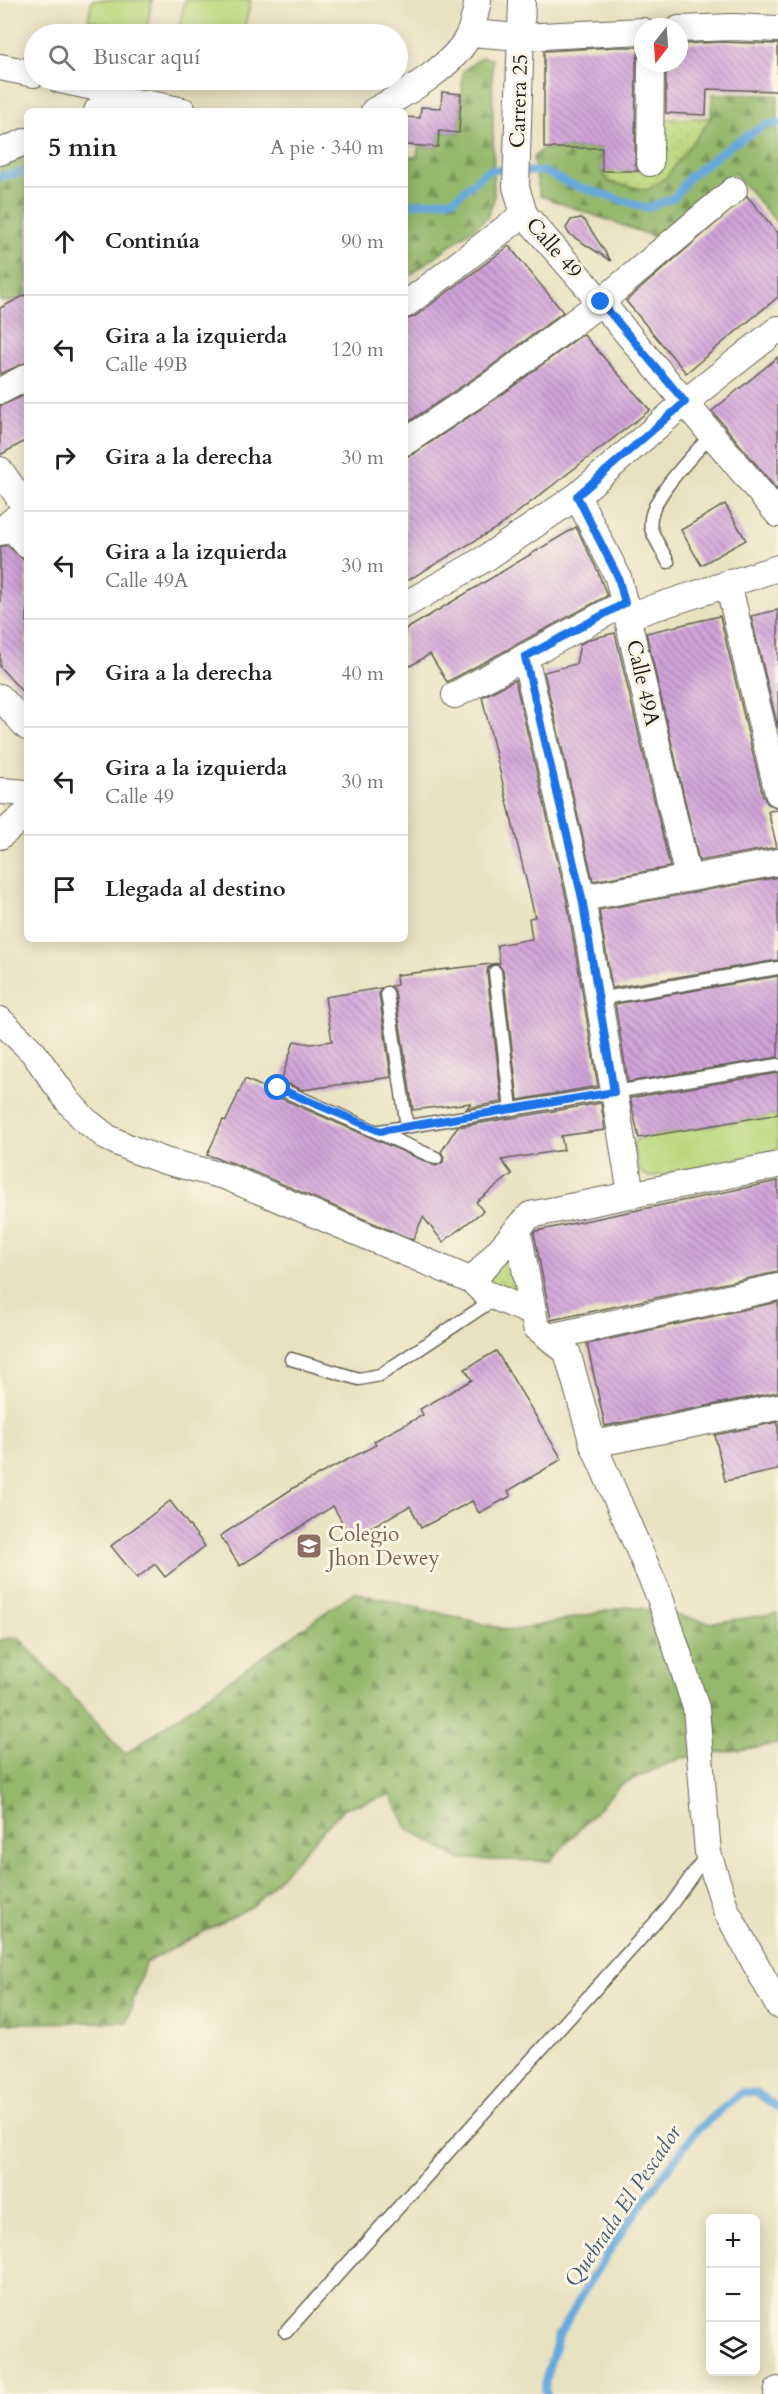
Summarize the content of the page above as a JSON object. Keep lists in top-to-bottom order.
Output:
{
  "streets": {
    "street": ["Carrera 25", "Calle 49", "Calle 49A"]
  },
  "crossings": [
    ["Carrera 25", "Calle 49"]
  ],
  "water": ["Quebrada El Pescador"],
  "places": {
    "school or university": ["Colegio Jhon Dewey"]
  },
  "north": "bottom",
  "page": {
    "search": "Buscar aquí",
    "heading": ["5 min", "A pie · 340 m"],
    "list": [
      ["Continúa", "90 m"],
      ["Gira a la izquierda", "Calle 49B", "120 m"],
      ["Gira a la derecha", "30 m"],
      ["Gira a la izquierda", "Calle 49A", "30 m"],
      ["Gira a la derecha", "40 m"],
      ["Gira a la izquierda", "Calle 49", "30 m"],
      "Llegada al destino"
    ],
    "map_buttons": ["+", "−"]
  }
}
